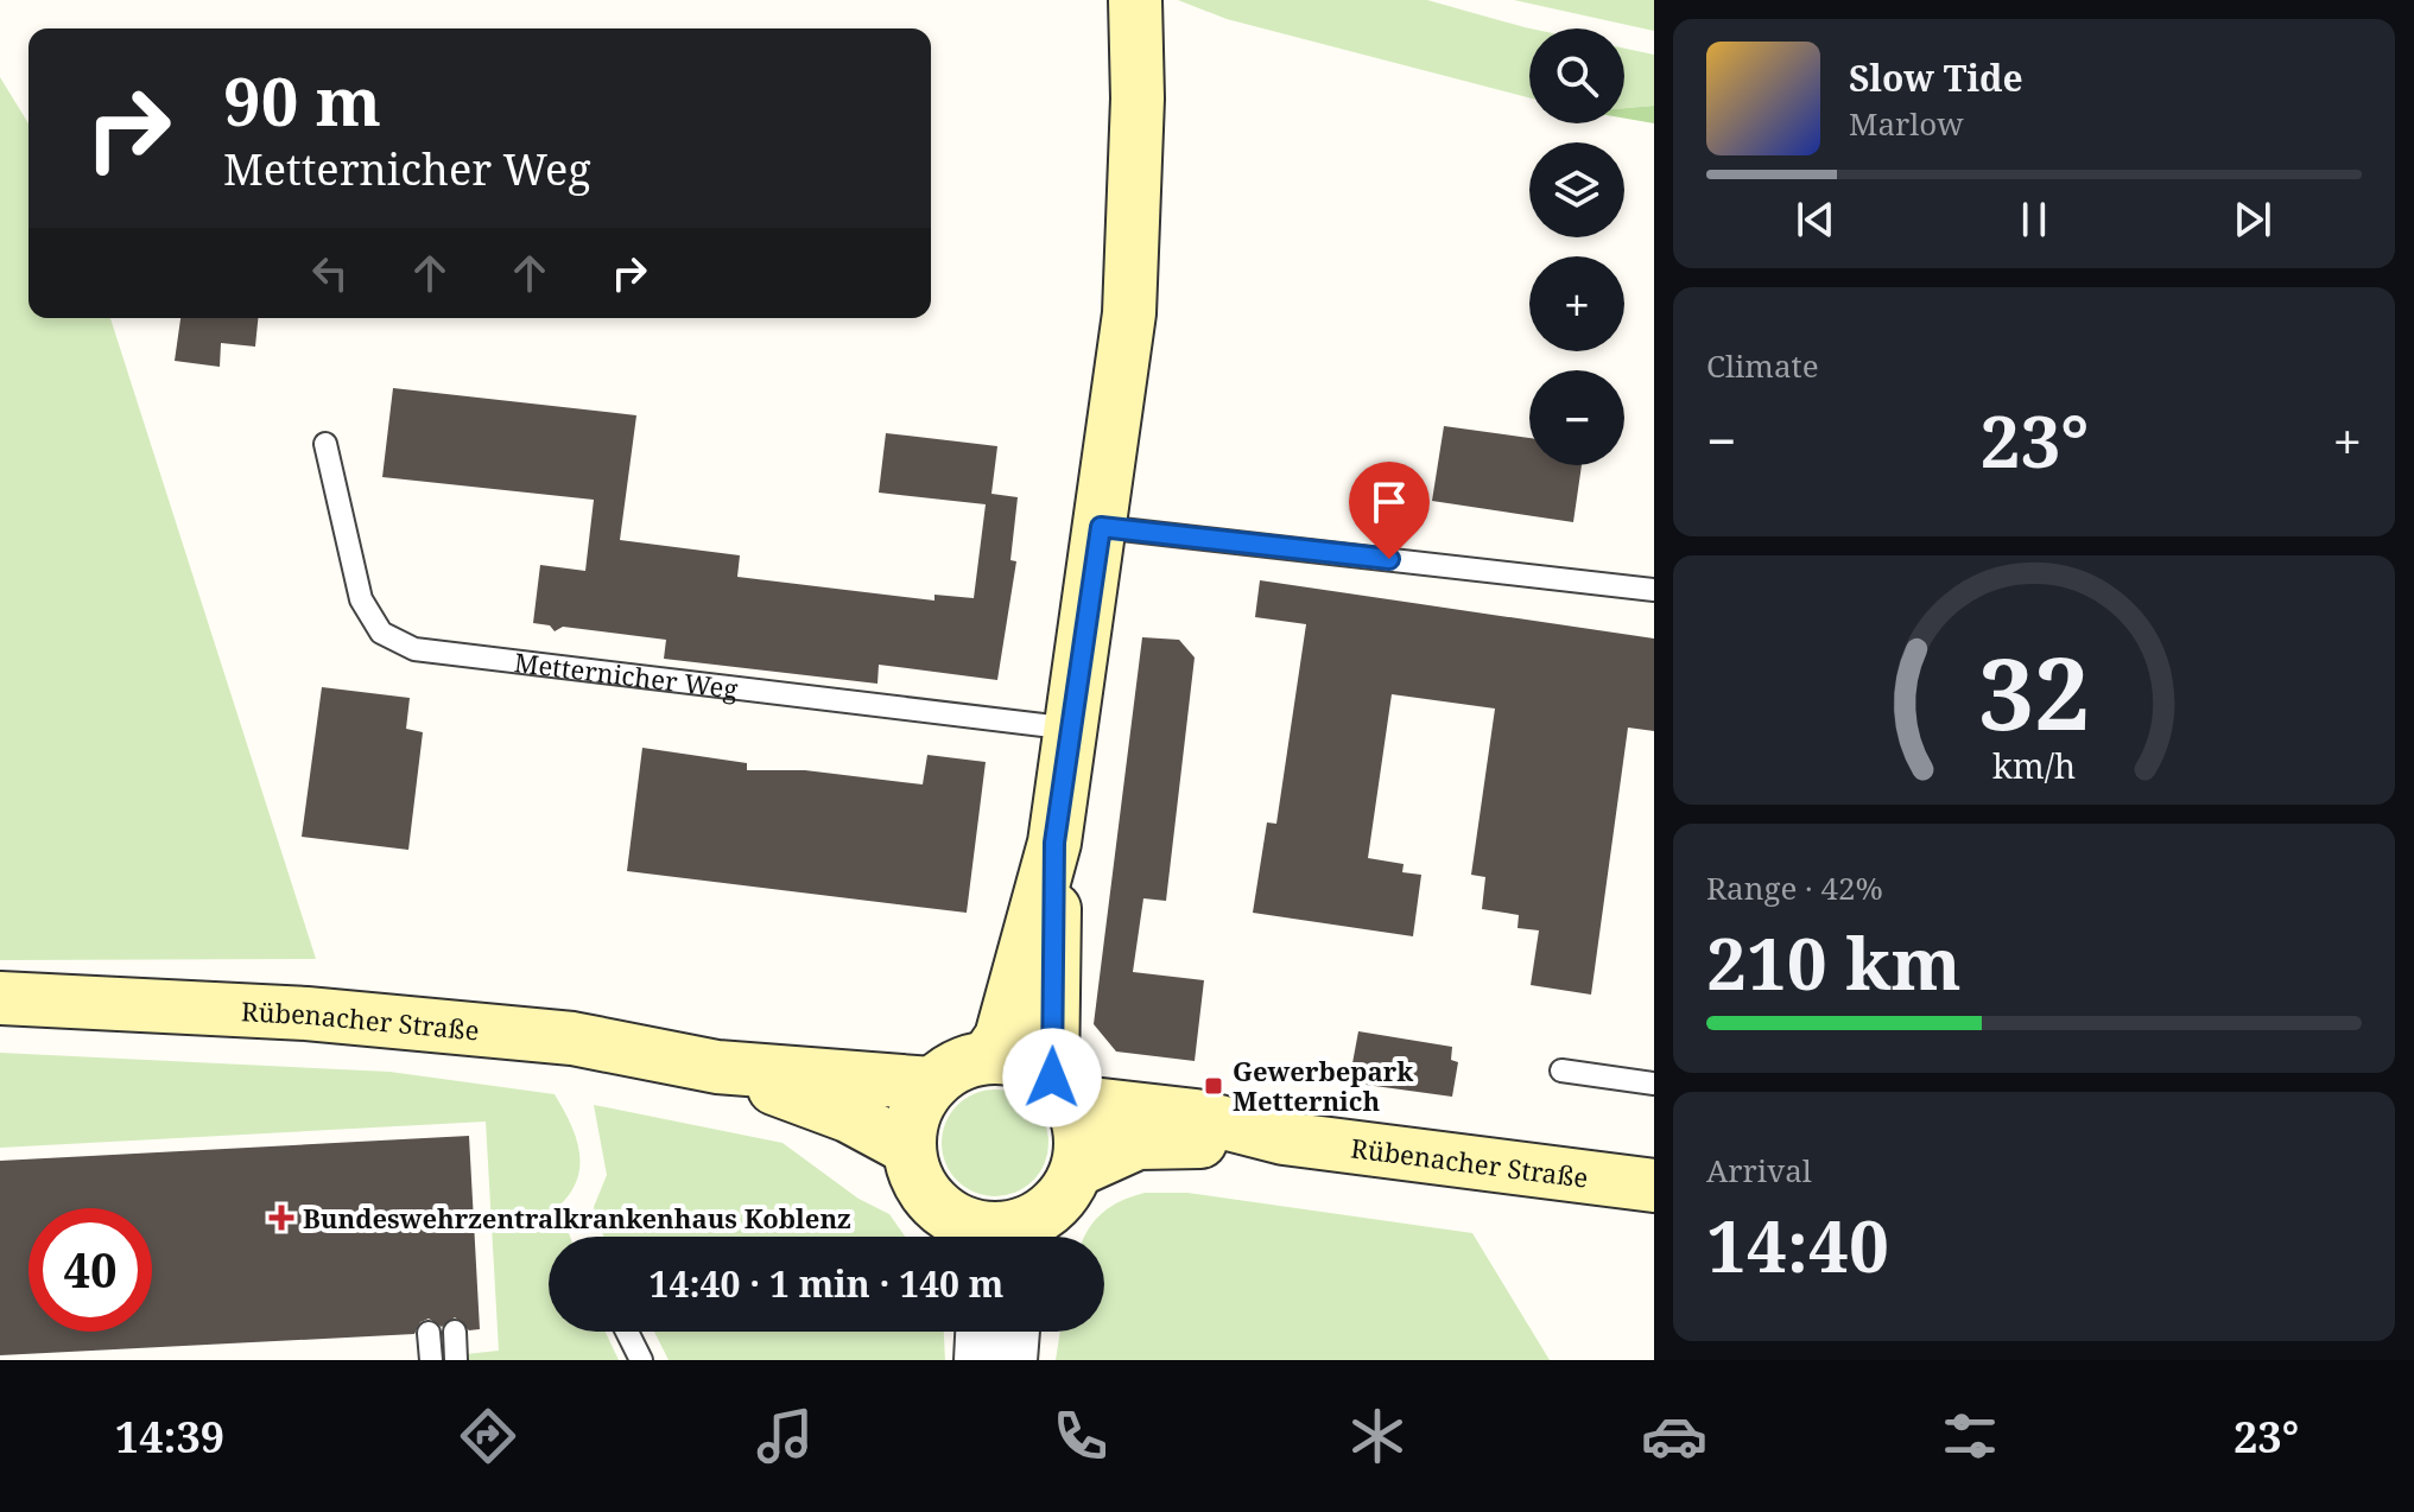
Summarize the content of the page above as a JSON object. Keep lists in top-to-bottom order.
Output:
{
  "streets": {
    "main road": ["Rübenacher Straße"],
    "lane": ["Metternicher Weg"]
  },
  "places": {
    "transit": ["Gewerbepark Metternich"],
    "health": ["Bundeswehrzentralkrankenhaus Koblenz"]
  },
  "page": {
    "map_buttons": ["+", "−"],
    "turn": ["90 m", "Metternicher Weg"],
    "song": ["Slow Tide", "Marlow"],
    "tile": [
      "Climate",
      ["Range · 42%", "210 km"],
      ["Arrival", "14:40"]
    ],
    "heat": ["−", "23°", "+"],
    "limit": "40",
    "trip": "14:40 · 1 min · 140 m",
    "tabs": ["14:39", "23°"],
    "gauge": ["32", "km/h"]
  }
}
